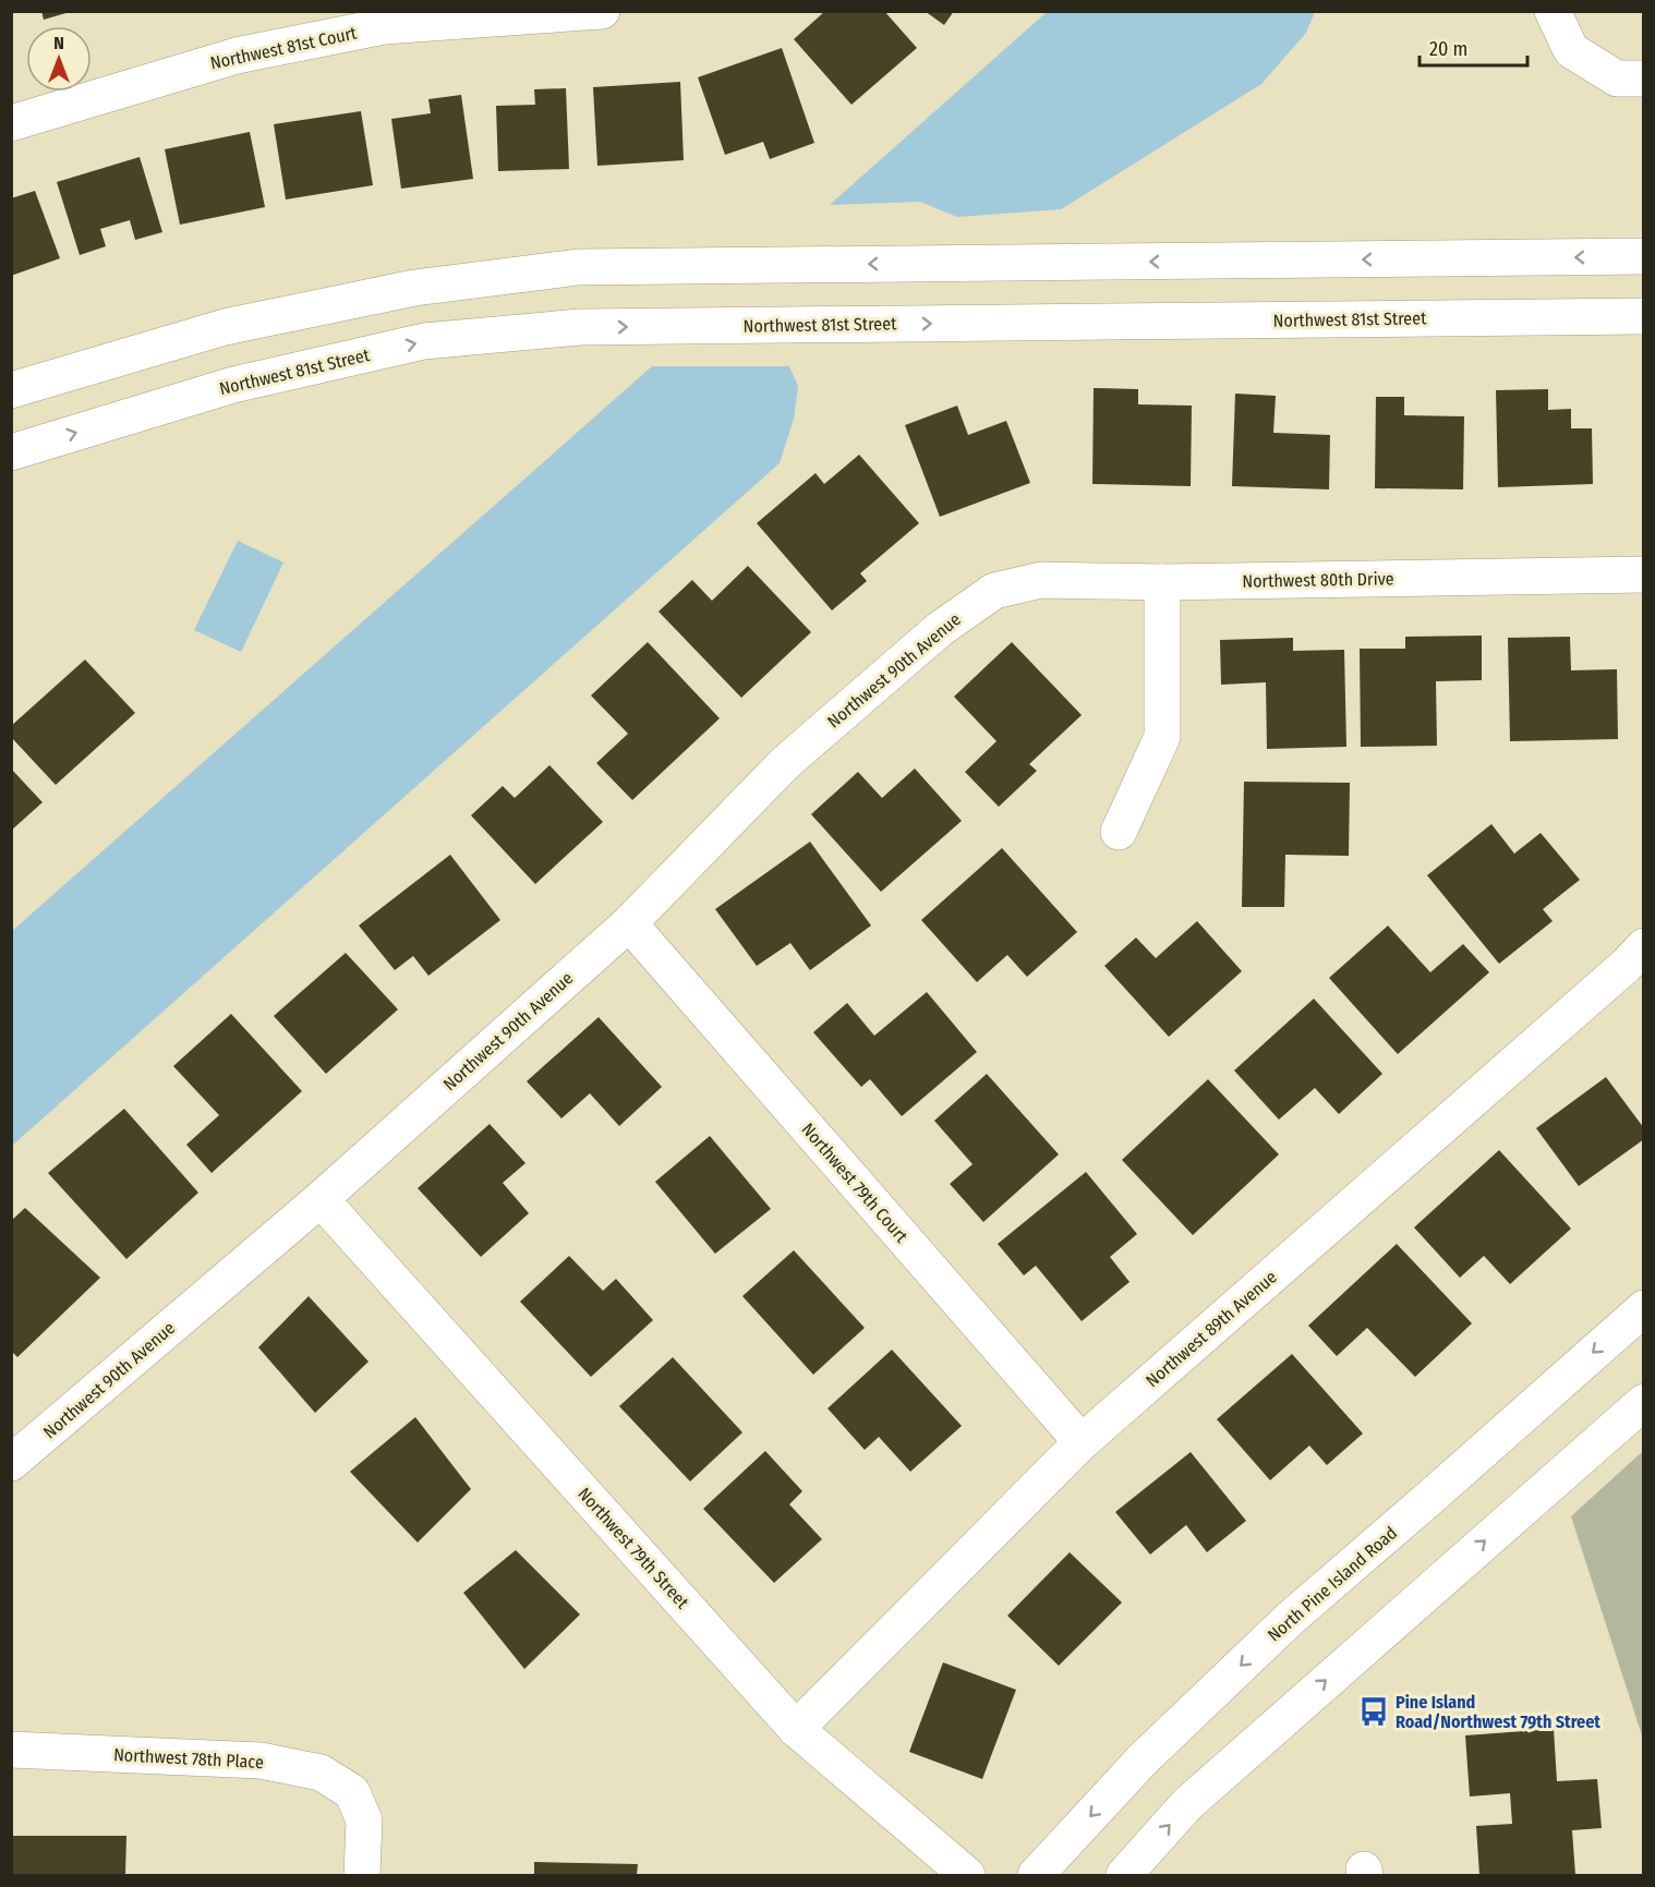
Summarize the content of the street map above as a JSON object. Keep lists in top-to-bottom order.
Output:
{
  "streets": {
    "street": [
      "Northwest 81st Court",
      "Northwest 81st Street",
      "Northwest 80th Drive",
      "Northwest 90th Avenue",
      "Northwest 79th Court",
      "Northwest 89th Avenue",
      "Northwest 79th Street",
      "North Pine Island Road",
      "Northwest 78th Place"
    ]
  },
  "crossings": [
    ["Northwest 80th Drive", "Northwest 90th Avenue"],
    ["Northwest 90th Avenue", "Northwest 79th Court"],
    ["Northwest 90th Avenue", "Northwest 79th Street"],
    ["Northwest 79th Court", "Northwest 89th Avenue"],
    ["Northwest 89th Avenue", "Northwest 79th Street"]
  ],
  "places": {
    "bus stop": ["Pine Island Road/Northwest 79th Street"]
  },
  "scale_bar": "20 m",
  "north": "top"
}
